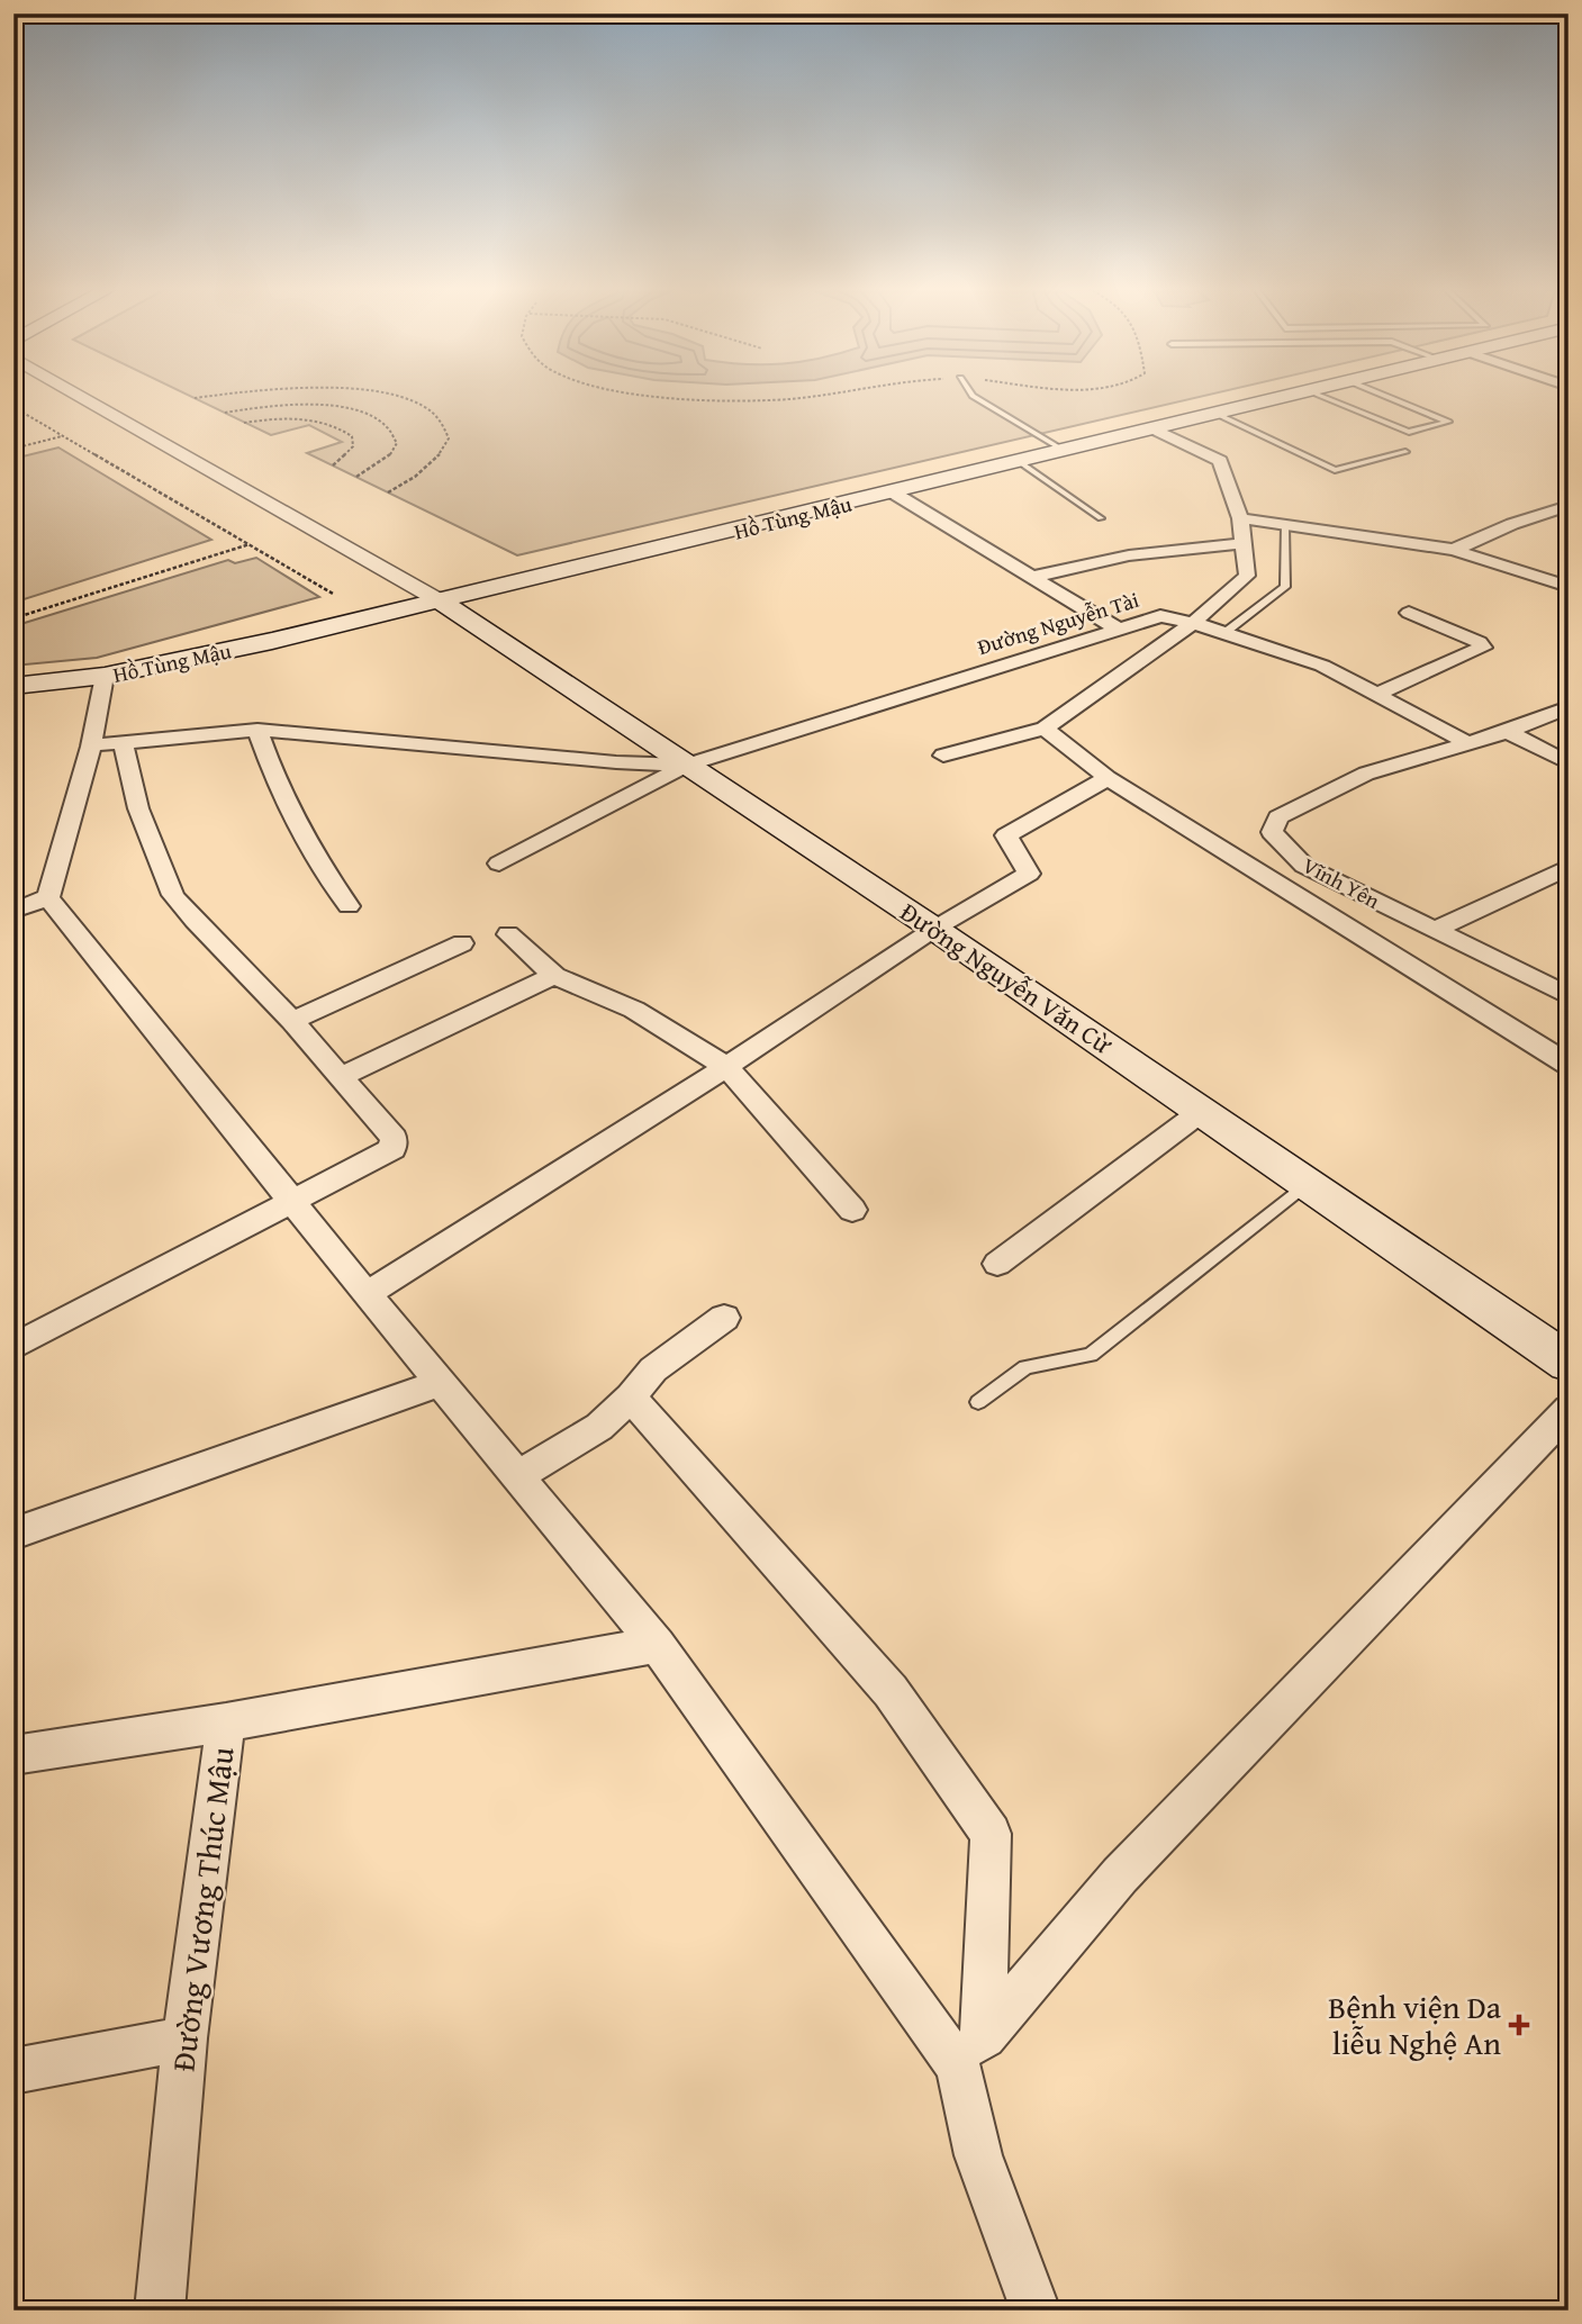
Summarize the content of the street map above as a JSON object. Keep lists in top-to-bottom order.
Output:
{
  "streets": {
    "main road": ["Hồ Tùng Mậu", "Đường Nguyễn Văn Cừ"],
    "street": ["Đường Nguyễn Tài", "Vĩnh Yên", "Đường Vương Thúc Mậu"]
  },
  "crossings": [
    ["Hồ Tùng Mậu", "Đường Nguyễn Văn Cừ"],
    ["Đường Nguyễn Tài", "Vĩnh Yên"],
    ["Đường Nguyễn Tài", "Đường Nguyễn Văn Cừ"]
  ],
  "places": {
    "health": ["Bệnh viện Da liễu Nghệ An"]
  }
}
